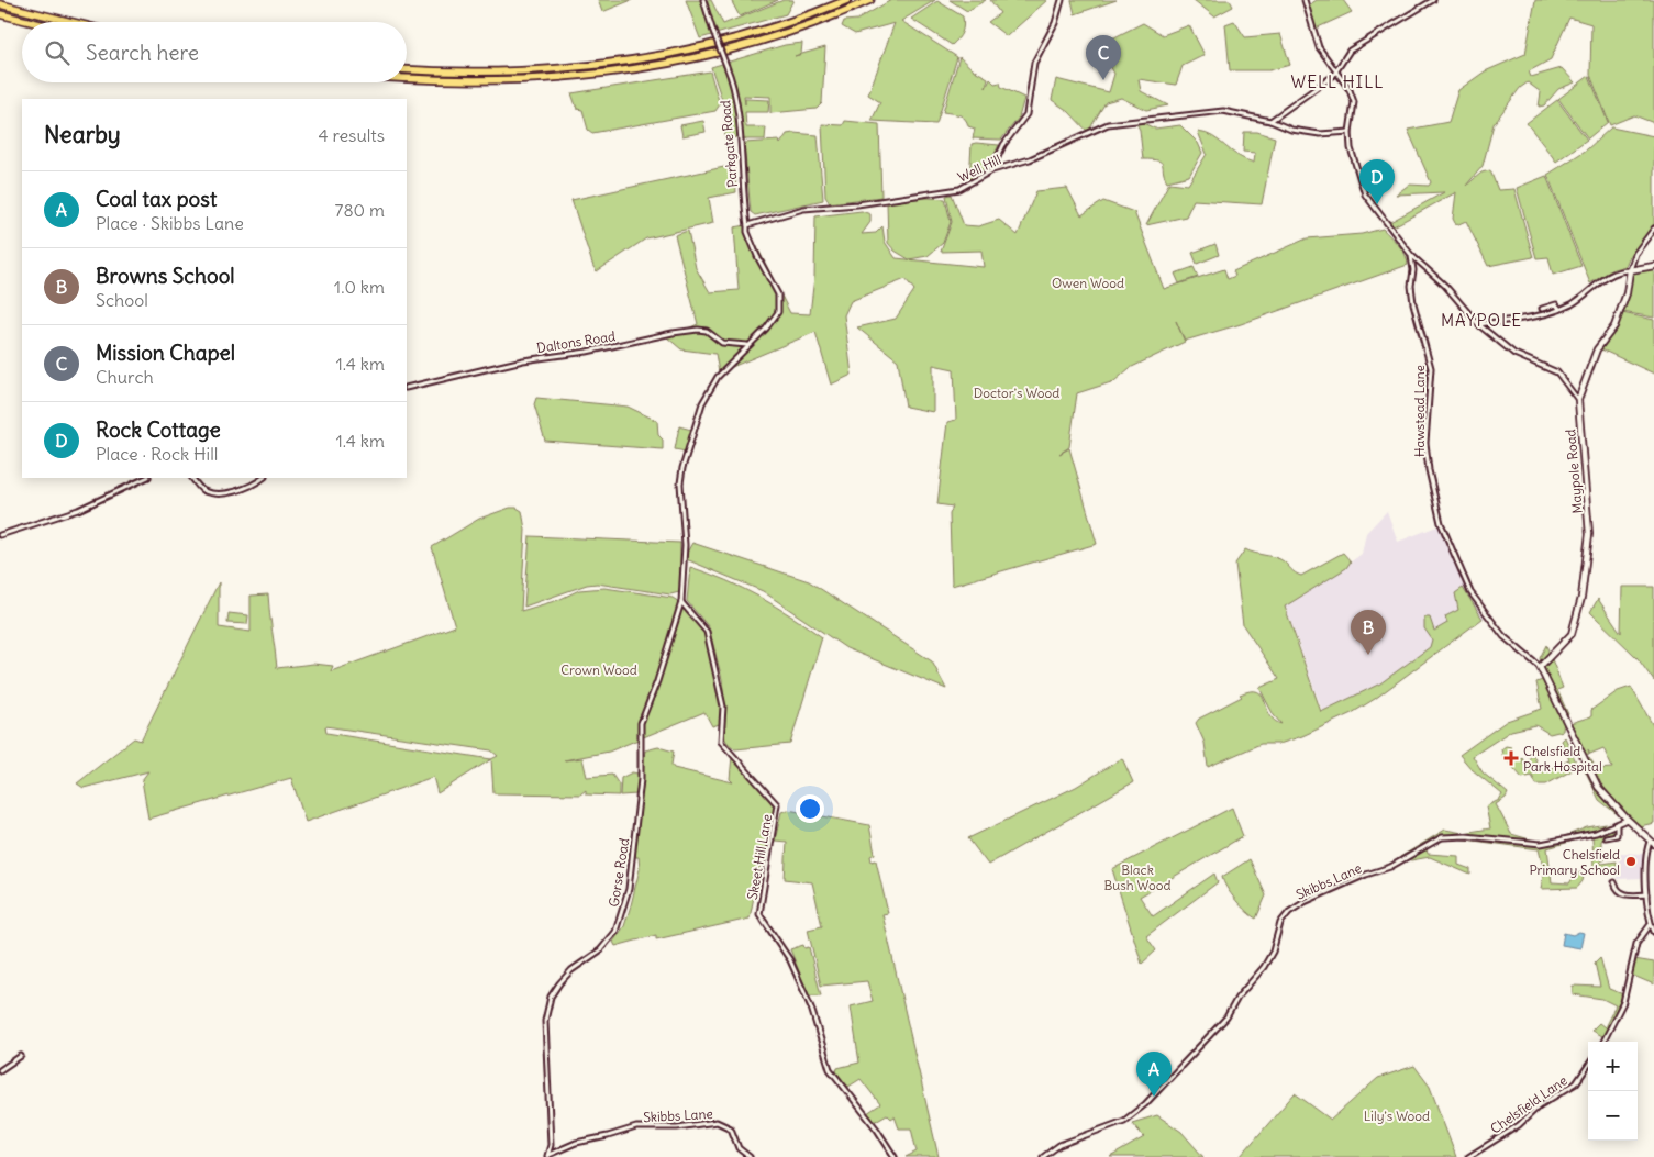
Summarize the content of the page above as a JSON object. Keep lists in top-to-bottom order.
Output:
{
  "streets": {
    "street": [
      "Parkgate Road",
      "Well Hill",
      "Daltons Road",
      "Hawstead Lane",
      "Maypole Road",
      "Skeet Hill Lane",
      "Gorse Road",
      "Skibbs Lane",
      "Chelsfield Lane"
    ]
  },
  "crossings": [
    ["Parkgate Road", "Well Hill"],
    ["Hawstead Lane", "Maypole Road"],
    ["Skeet Hill Lane", "Gorse Road"],
    ["Gorse Road", "Skibbs Lane"]
  ],
  "districts": ["WELL HILL", "MAYPOLE"],
  "parks": [
    "Owen Wood",
    "Doctor's Wood",
    "Crown Wood",
    "Black Bush Wood",
    "Lily's Wood"
  ],
  "places": {
    "health": ["Chelsfield Park Hospital"],
    "other": ["Chelsfield Primary School"]
  },
  "page": {
    "search": "Search here",
    "pins": [
      "C",
      "D",
      "B",
      "A"
    ],
    "heading": ["Nearby", "4 results"],
    "list": [
      {
        "mark": "A",
        "name": "Coal tax post",
        "note": "Place · Skibbs Lane",
        "value": "780 m"
      },
      {
        "mark": "B",
        "name": "Browns School",
        "note": "School",
        "value": "1.0 km"
      },
      {
        "mark": "C",
        "name": "Mission Chapel",
        "note": "Church",
        "value": "1.4 km"
      },
      {
        "mark": "D",
        "name": "Rock Cottage",
        "note": "Place · Rock Hill",
        "value": "1.4 km"
      }
    ],
    "map_buttons": ["+", "−"]
  }
}
